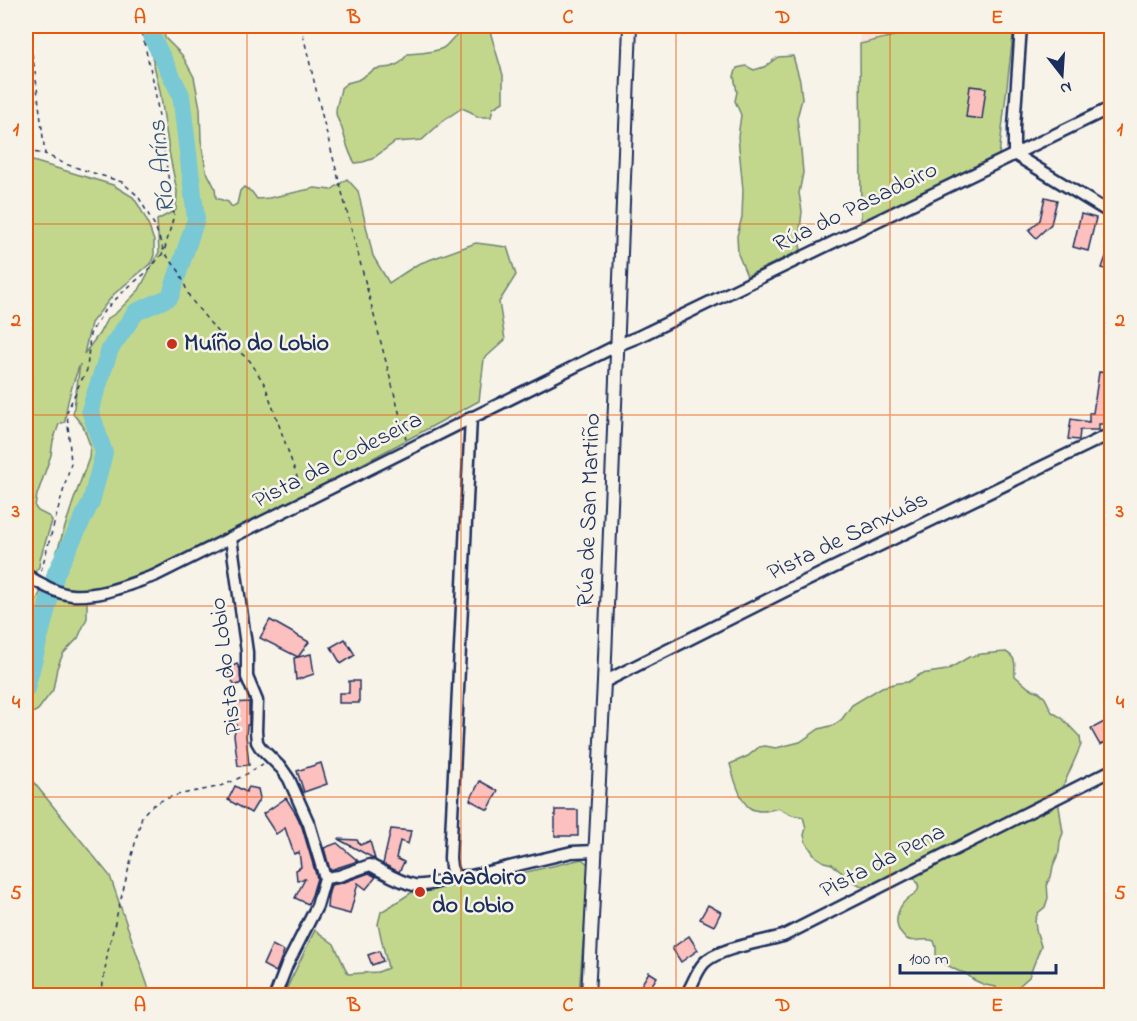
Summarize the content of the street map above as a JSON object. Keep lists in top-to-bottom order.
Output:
{
  "streets": {
    "street": [
      "Rúa do Pasadoiro",
      "Pista da Codeseira",
      "Rúa de San Martiño",
      "Pista de Sanxuás",
      "Pista do Lobio",
      "Pista da Pena"
    ]
  },
  "crossings": [
    ["Rúa do Pasadoiro", "Pista da Codeseira"],
    ["Rúa do Pasadoiro", "Rúa de San Martiño"],
    ["Pista da Codeseira", "Rúa de San Martiño"],
    ["Pista da Codeseira", "Pista do Lobio"],
    ["Rúa de San Martiño", "Pista de Sanxuás"]
  ],
  "water": ["Río Aríns"],
  "places": ["Muíño do Lobio", "Lavadoiro do Lobio"],
  "scale_bar": "100 m",
  "north": "bottom",
  "grid": {
    "columns": [
      "A",
      "B",
      "C",
      "D",
      "E"
    ],
    "rows": [
      "1",
      "2",
      "3",
      "4",
      "5"
    ]
  }
}
